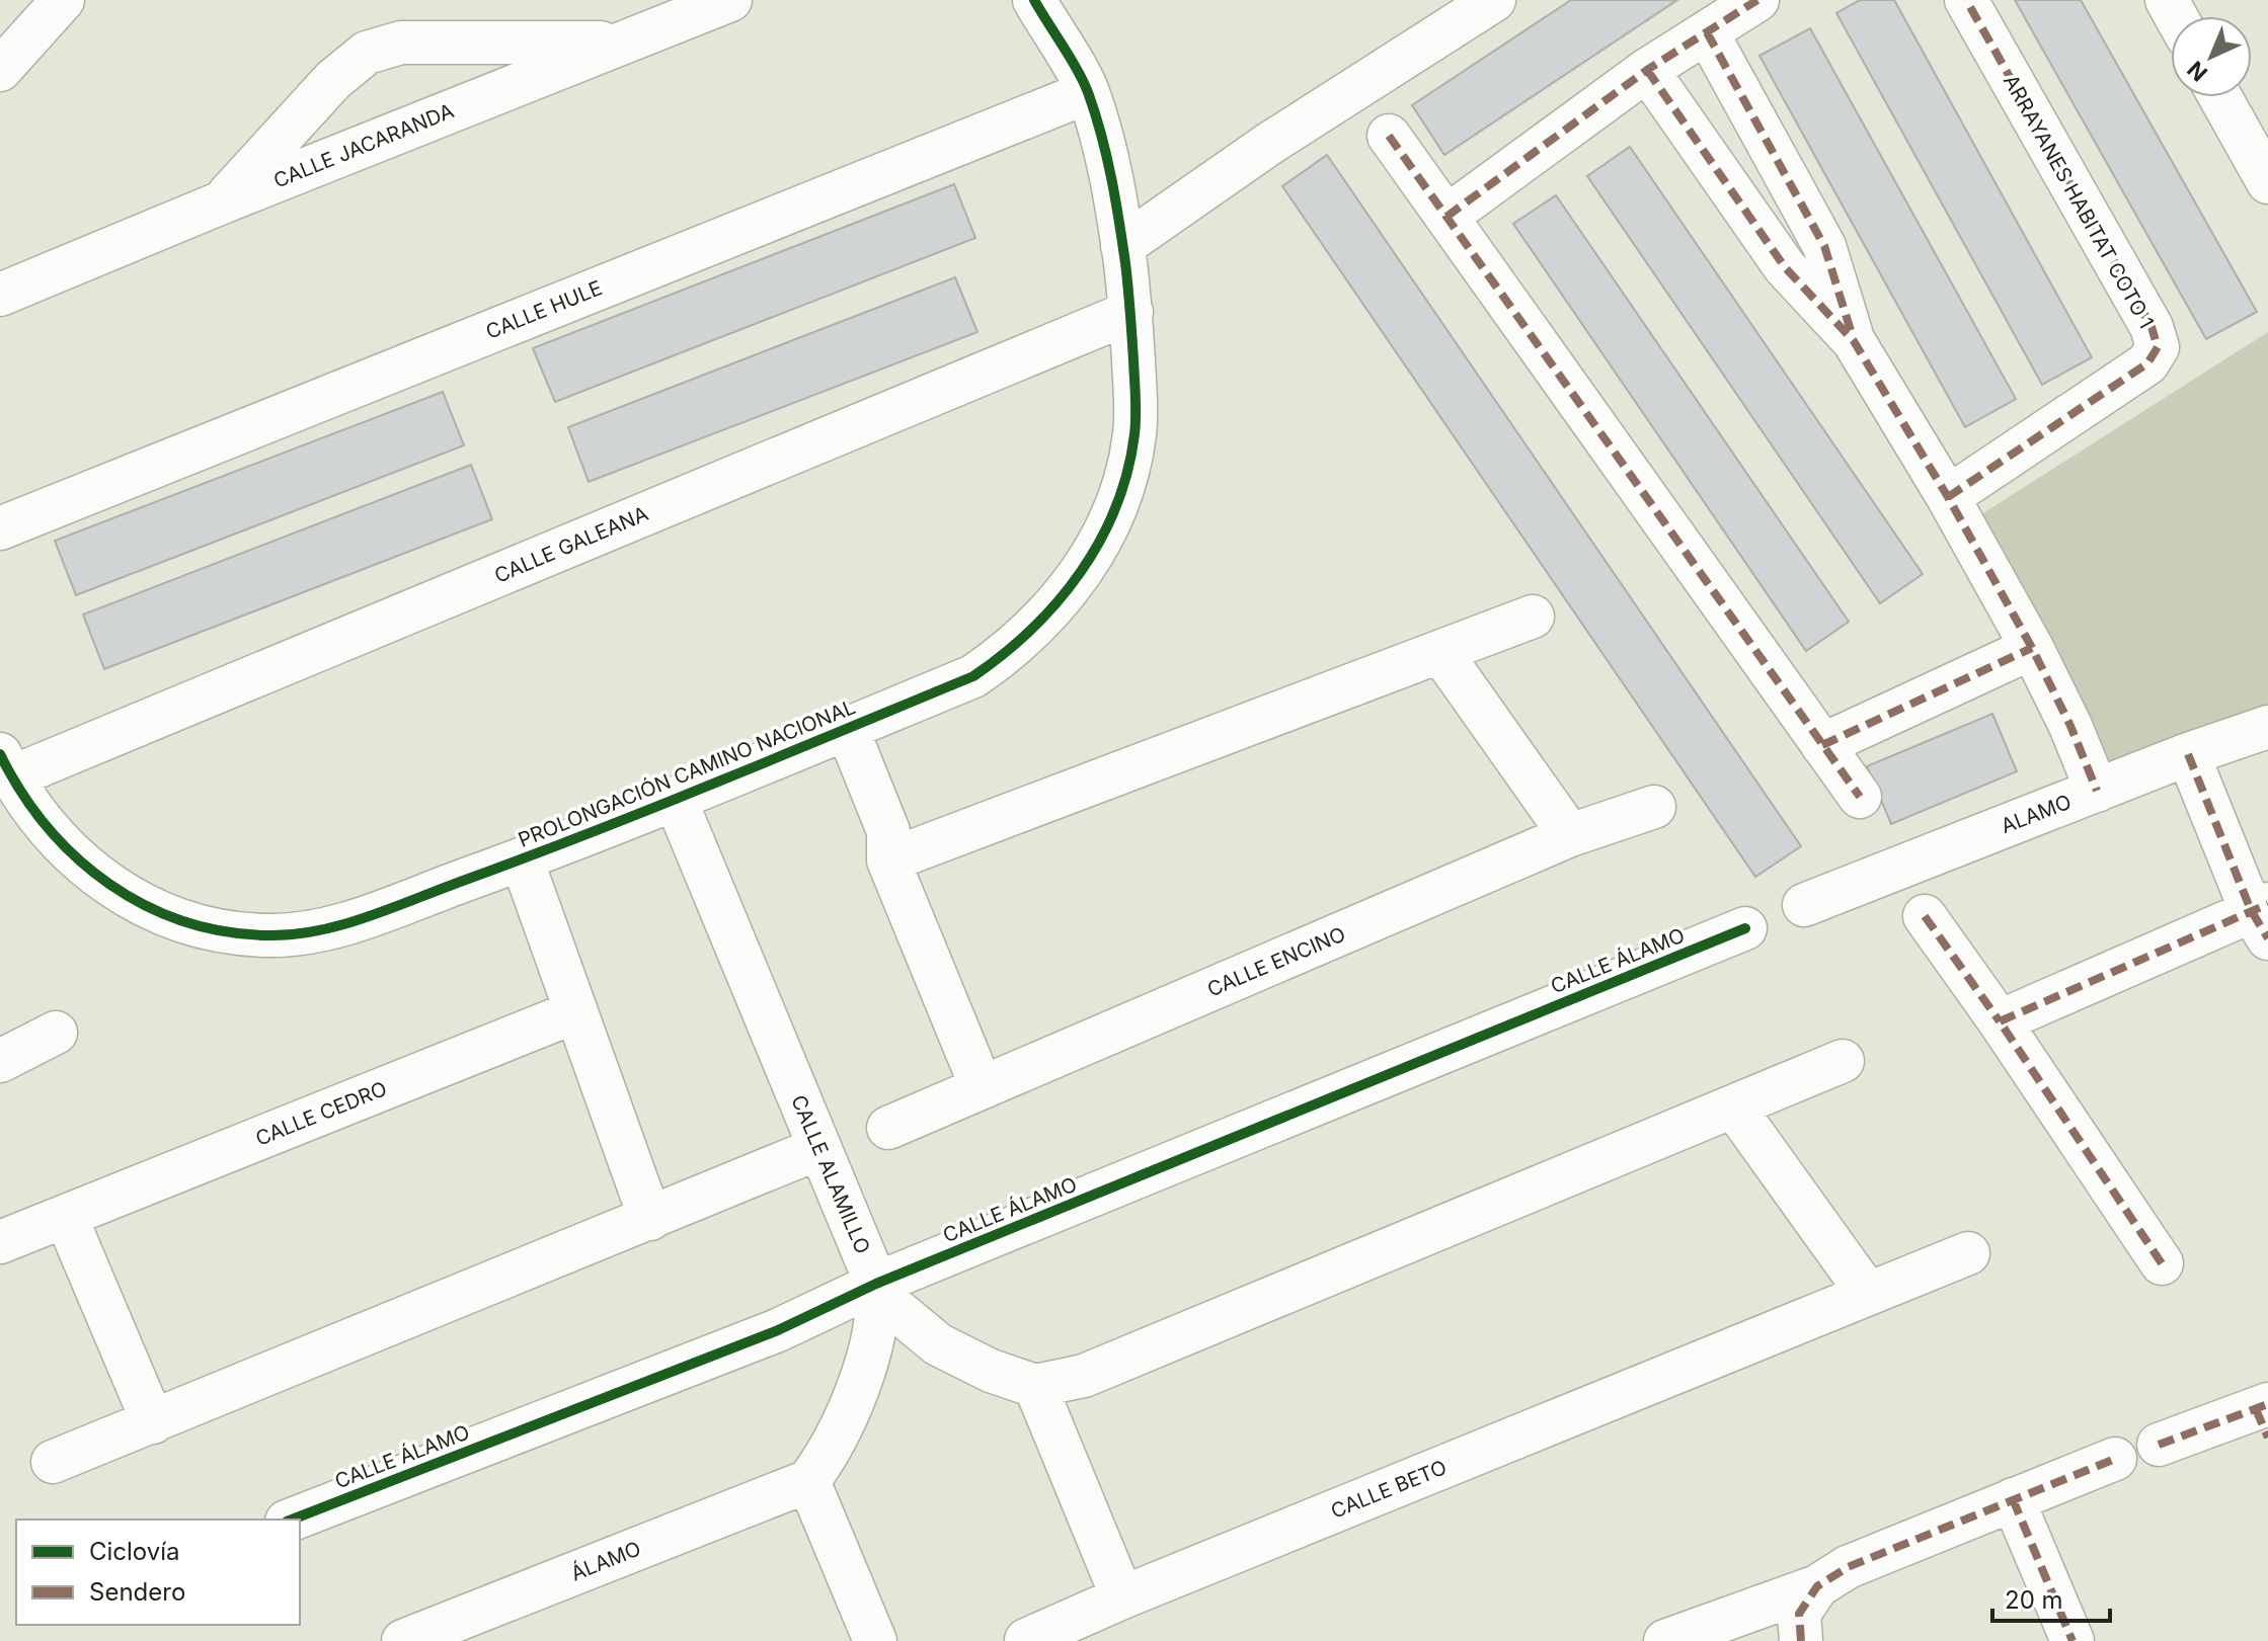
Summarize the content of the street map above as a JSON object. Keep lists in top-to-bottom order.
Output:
{
  "streets": {
    "street": [
      "CALLE JACARANDA",
      "ARRAYANES HABITAT COTO 1",
      "CALLE HULE",
      "CALLE GALEANA",
      "PROLONGACIÓN CAMINO NACIONAL",
      "ALAMO",
      "CALLE ÁLAMO",
      "CALLE ENCINO",
      "CALLE CEDRO",
      "CALLE ALAMILLO",
      "CALLE BETO",
      "ÁLAMO"
    ]
  },
  "crossings": [
    ["CALLE HULE", "PROLONGACIÓN CAMINO NACIONAL"],
    ["CALLE GALEANA", "PROLONGACIÓN CAMINO NACIONAL"],
    ["PROLONGACIÓN CAMINO NACIONAL", "CALLE ALAMILLO"],
    ["CALLE ÁLAMO", "CALLE ALAMILLO"]
  ],
  "legend": ["Ciclovía", "Sendero"],
  "scale_bar": "20 m",
  "north": "bottom left"
}
